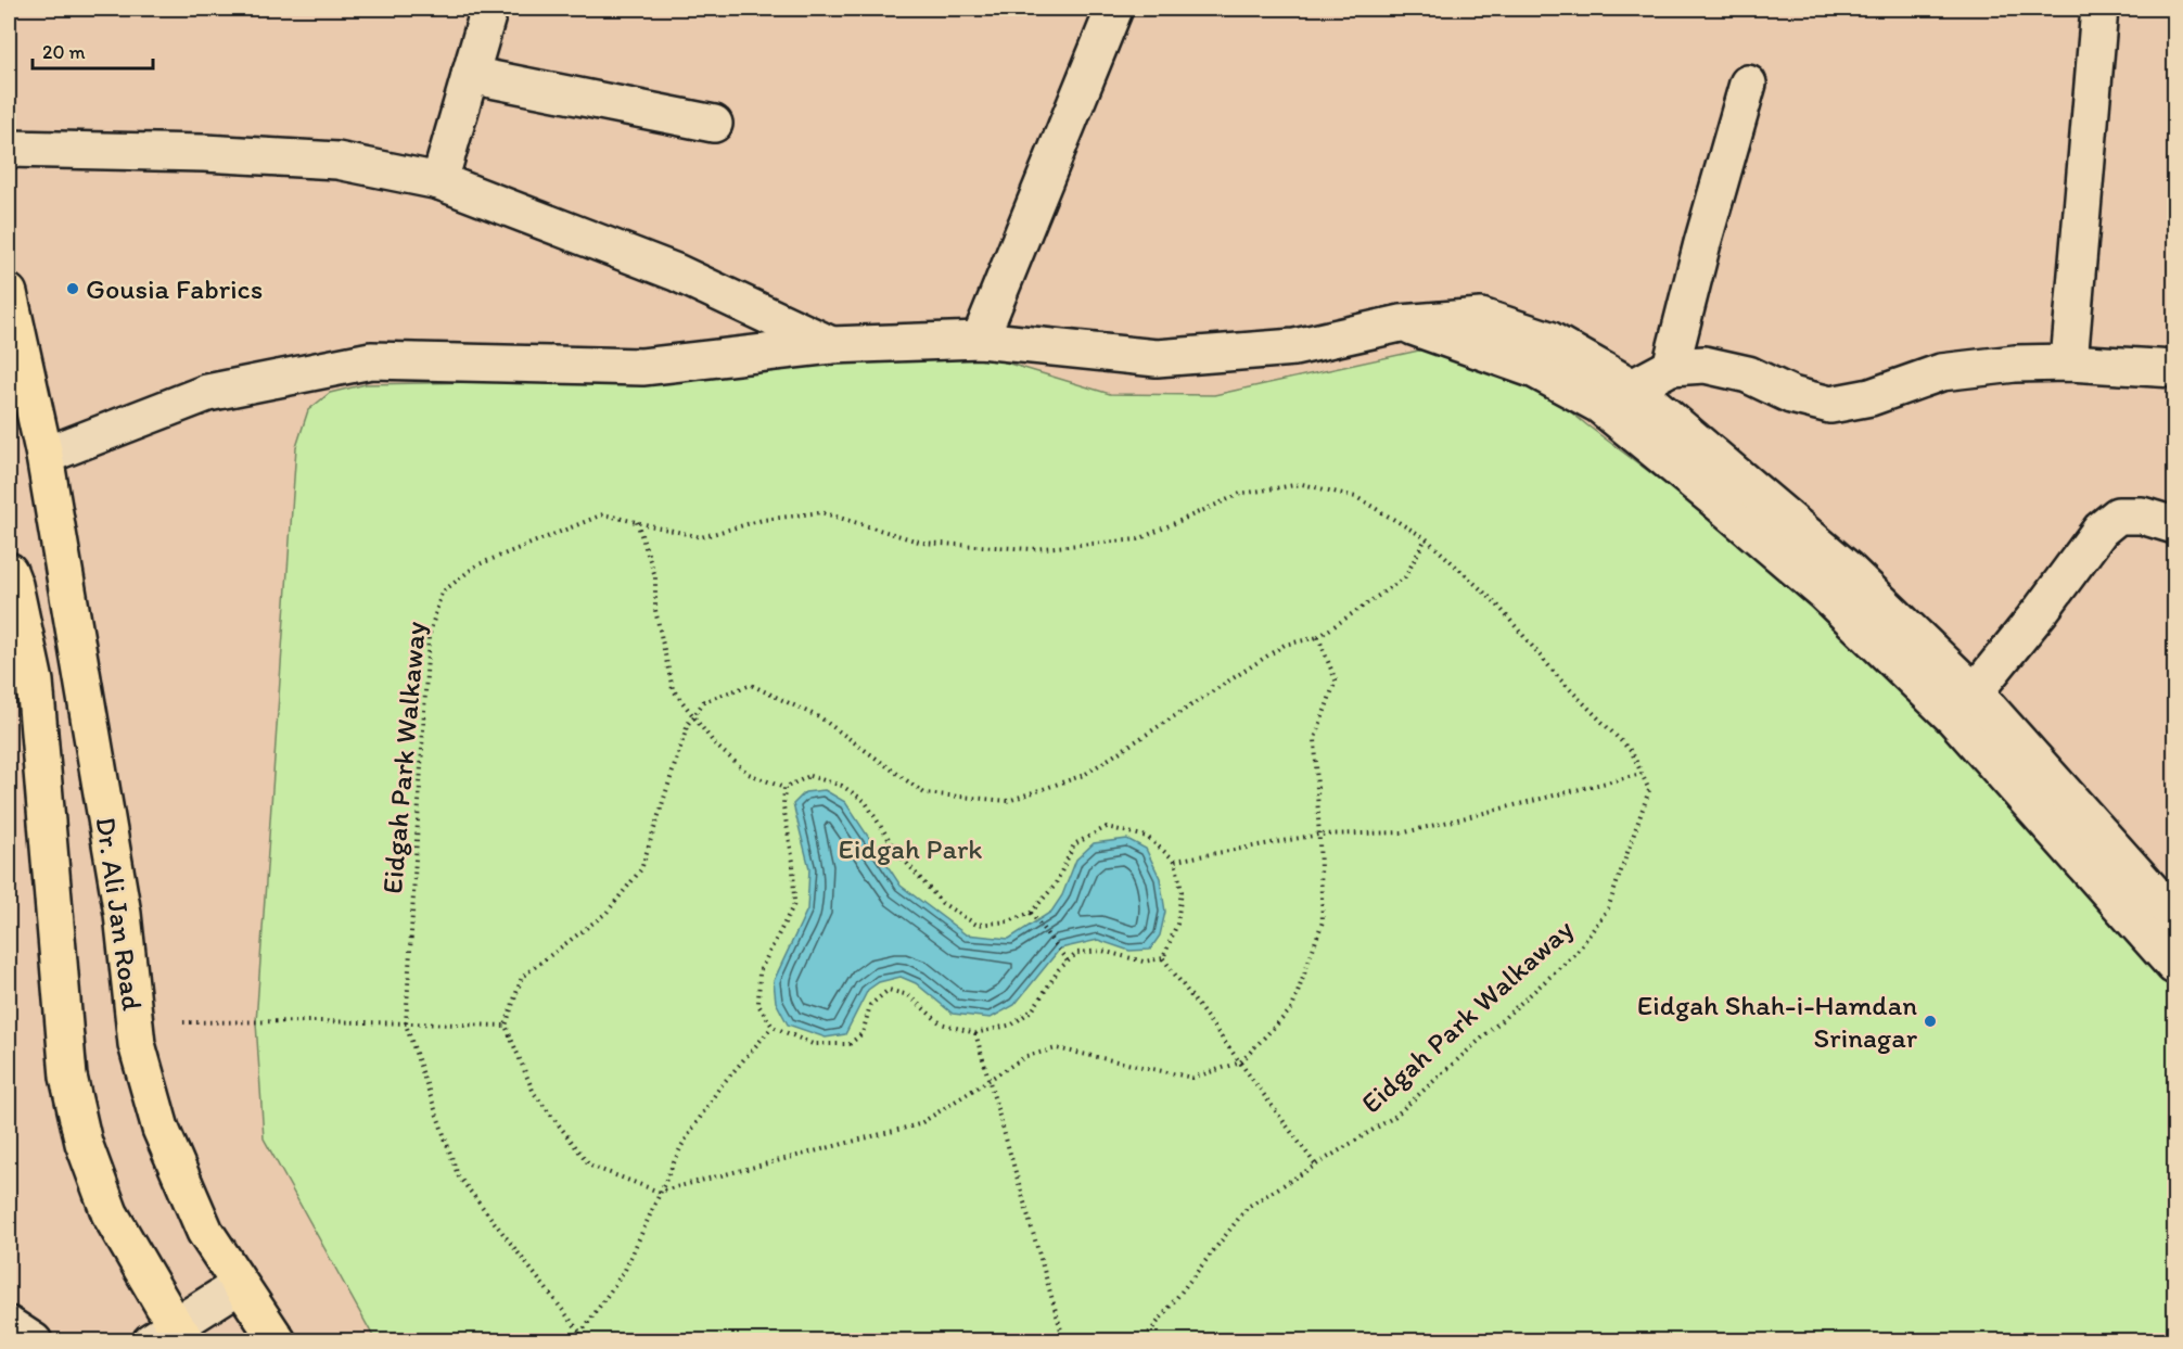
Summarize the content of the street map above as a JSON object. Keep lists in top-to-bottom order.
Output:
{
  "streets": {
    "main road": ["Dr. Ali Jan Road"],
    "path": ["Eidgah Park Walkaway"]
  },
  "parks": ["Eidgah Park"],
  "places": ["Gousia Fabrics", "Eidgah Shah-i-Hamdan Srinagar"],
  "scale_bar": "20 m"
}
